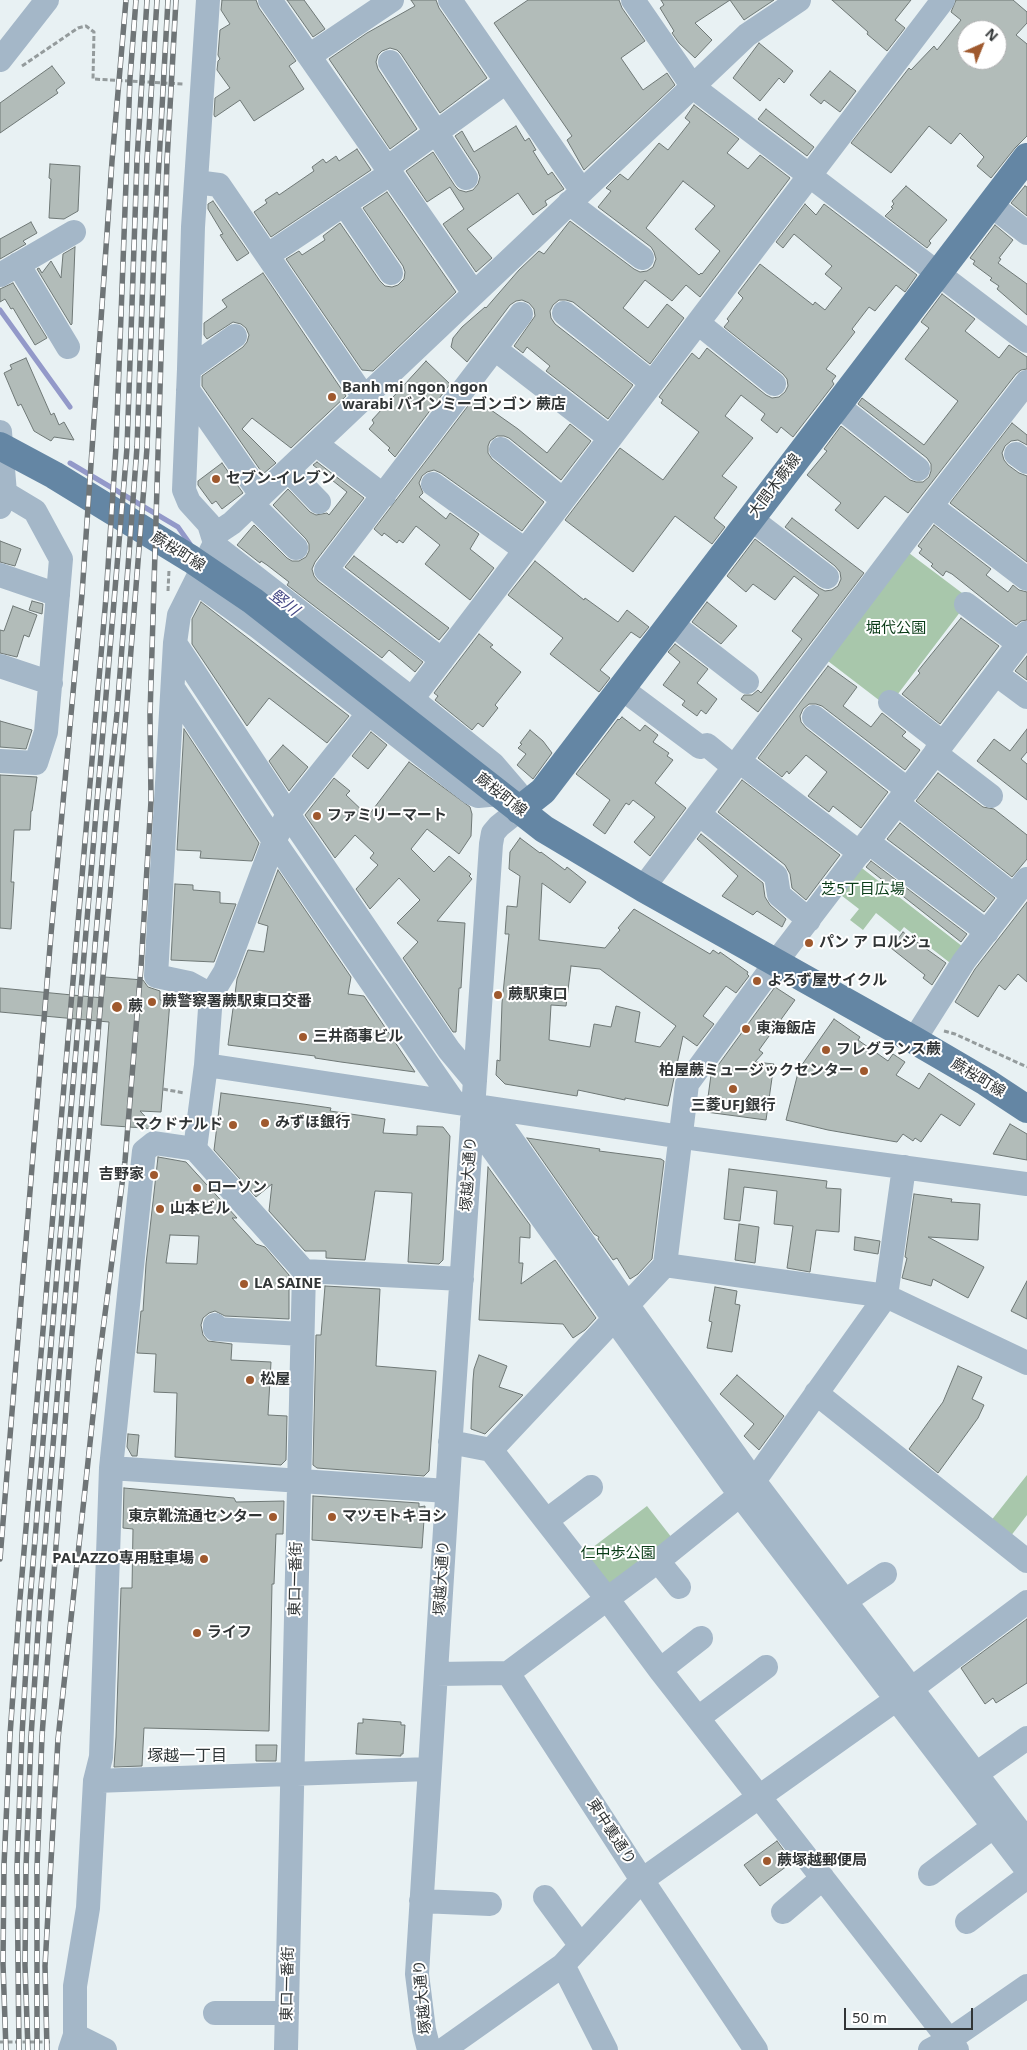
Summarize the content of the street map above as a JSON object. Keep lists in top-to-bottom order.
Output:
{
  "streets": {
    "main road": ["大間木蕨線", "蕨桜町線"],
    "street": ["塚越大通り", "東口一番街", "東中裏通り"]
  },
  "crossings": [
    ["大間木蕨線", "蕨桜町線"],
    ["大間木蕨線", "塚越大通り"],
    ["蕨桜町線", "塚越大通り"]
  ],
  "districts": ["塚越一丁目"],
  "water": ["竪川"],
  "parks": ["堀代公園", "芝5丁目広場", "仁中歩公園"],
  "places": [
    "Banh mi ngon ngon warabi バインミーゴンゴン 蕨店",
    "セブン-イレブン",
    "ファミリーマート",
    "パン ア ロルジュ",
    "よろず屋サイクル",
    "蕨駅東口",
    "蕨警察署蕨駅東口交番",
    "蕨",
    "東海飯店",
    "三井商事ビル",
    "フレグランス蕨",
    "柏屋蕨ミュージックセンター",
    "三菱UFJ銀行",
    "みずほ銀行",
    "マクドナルド",
    "吉野家",
    "ローソン",
    "山本ビル",
    "LA SAINE",
    "松屋",
    "東京靴流通センター",
    "マツモトキヨシ",
    "PALAZZO専用駐車場",
    "ライフ",
    "蕨塚越郵便局"
  ],
  "scale_bar": "50 m",
  "north": "top right"
}
